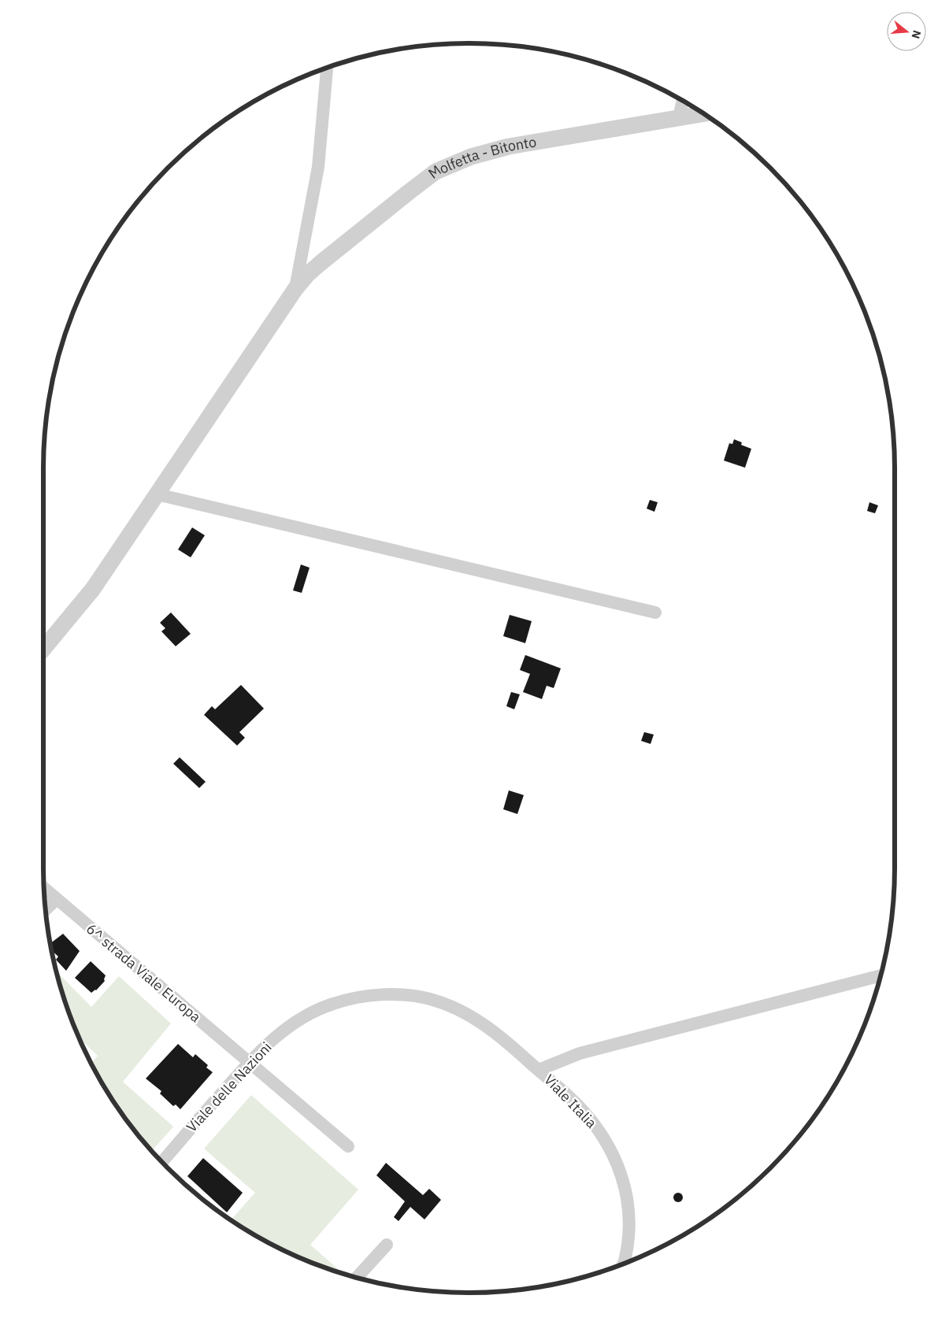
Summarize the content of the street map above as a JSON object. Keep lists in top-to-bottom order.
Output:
{
  "streets": {
    "street": [
      "Molfetta - Bitonto",
      "6^ strada Viale Europa",
      "Viale delle Nazioni",
      "Viale Italia"
    ]
  },
  "crossings": [
    ["6^ strada Viale Europa", "Viale delle Nazioni"],
    ["Viale delle Nazioni", "Viale Italia"]
  ],
  "north": "right"
}
